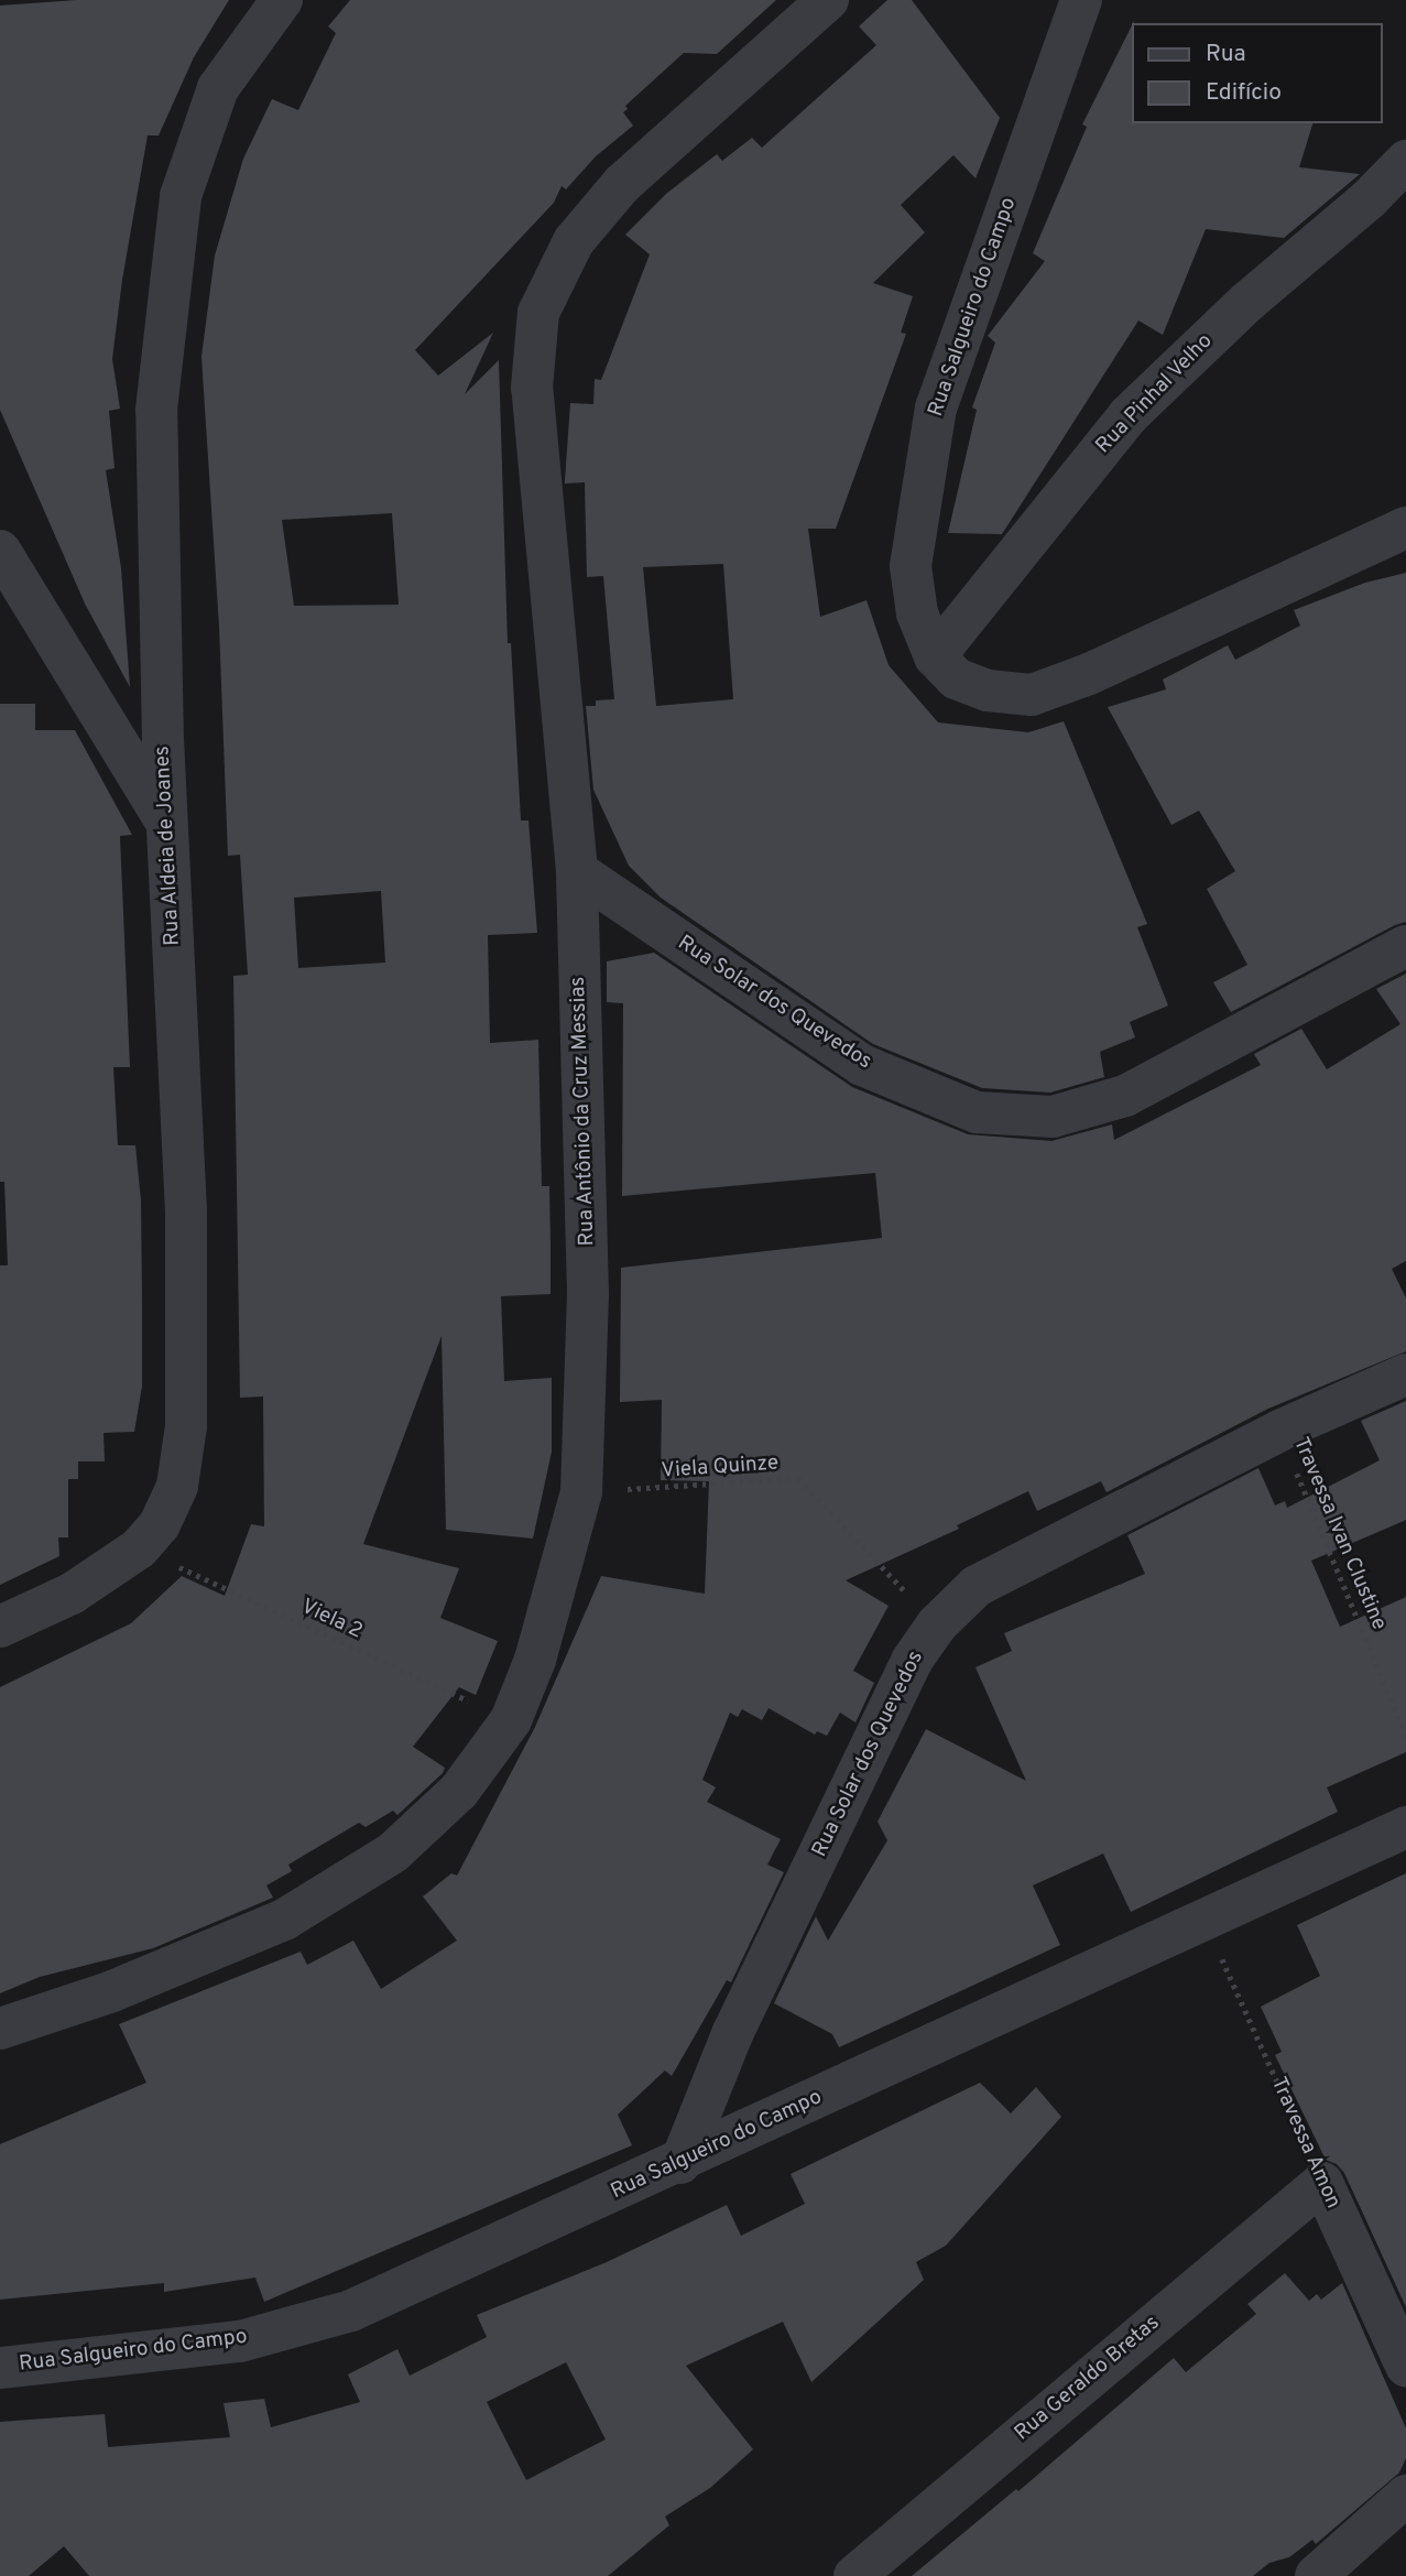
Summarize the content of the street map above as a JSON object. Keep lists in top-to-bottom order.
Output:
{
  "streets": {
    "street": [
      "Rua Salgueiro do Campo",
      "Rua Pinhal Velho",
      "Rua Aldeia de Joanes",
      "Rua Solar dos Quevedos",
      "Rua Antônio da Cruz Messias",
      "Travessa Amon",
      "Rua Geraldo Bretas"
    ],
    "path": ["Viela Quinze", "Travessa Ivan Clustine", "Viela 2"]
  },
  "crossings": [
    ["Rua Salgueiro do Campo", "Rua Pinhal Velho"],
    ["Rua Salgueiro do Campo", "Rua Solar dos Quevedos"],
    ["Rua Salgueiro do Campo", "Travessa Amon"],
    ["Rua Aldeia de Joanes", "Viela 2"],
    ["Rua Solar dos Quevedos", "Rua Antônio da Cruz Messias"],
    ["Rua Solar dos Quevedos", "Viela Quinze"],
    ["Rua Solar dos Quevedos", "Travessa Ivan Clustine"],
    ["Rua Antônio da Cruz Messias", "Viela Quinze"],
    ["Rua Antônio da Cruz Messias", "Viela 2"],
    ["Travessa Amon", "Rua Geraldo Bretas"]
  ],
  "legend": ["Rua", "Edifício"]
}
